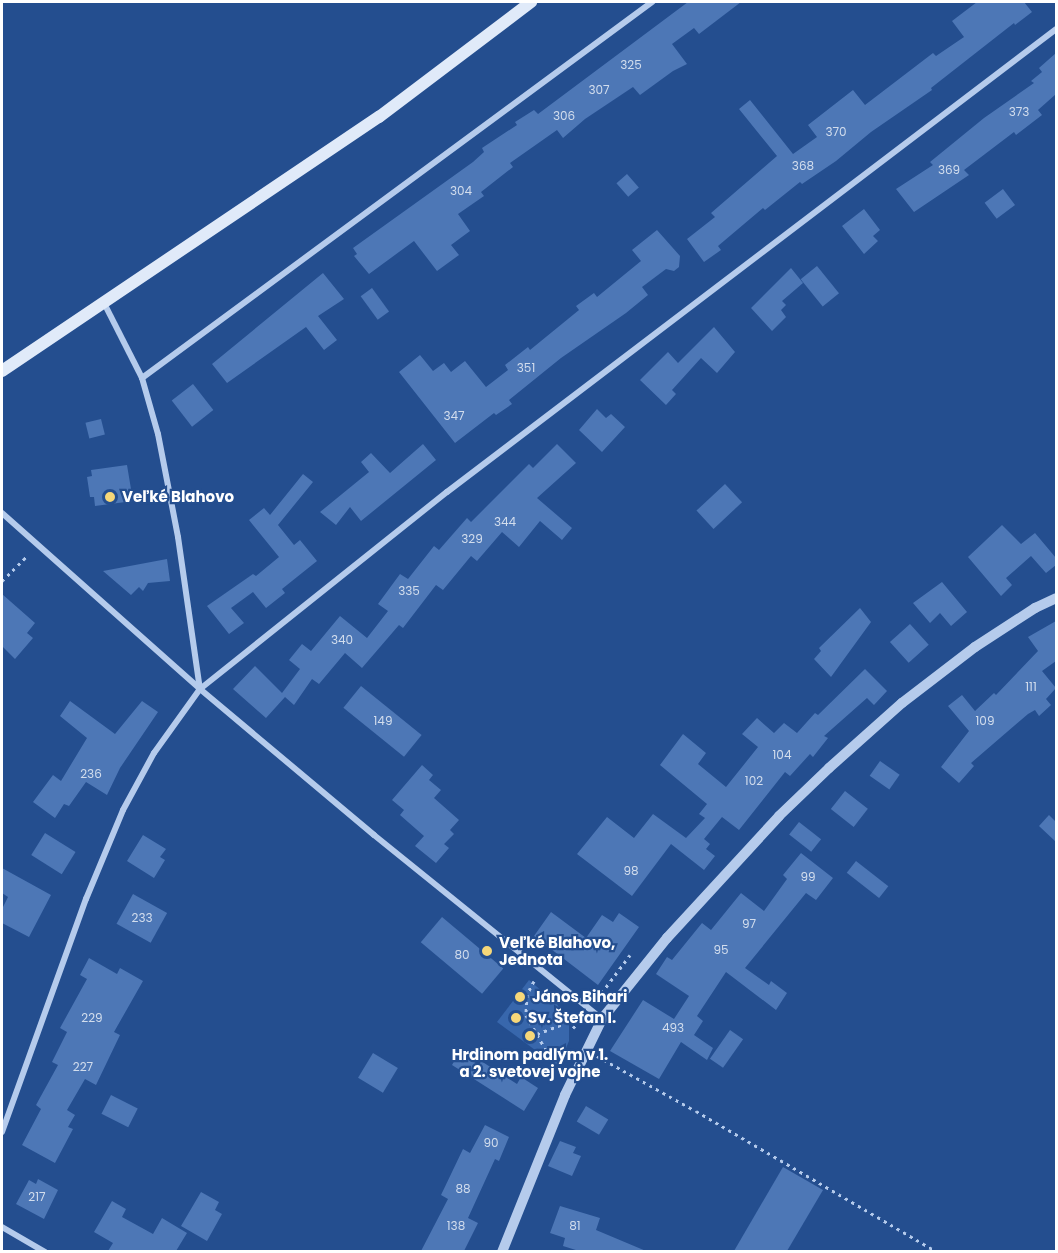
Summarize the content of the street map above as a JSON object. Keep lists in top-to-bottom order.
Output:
{
  "places": [
    "Veľké Blahovo",
    "Veľké Blahovo, Jednota",
    "János Bihari",
    "Sv. Štefan I.",
    "Hrdinom padlým v 1. a 2. svetovej vojne"
  ],
  "house_numbers": [
    "325",
    "307",
    "373",
    "306",
    "370",
    "368",
    "369",
    "304",
    "351",
    "347",
    "344",
    "329",
    "335",
    "340",
    "111",
    "149",
    "109",
    "104",
    "236",
    "102",
    "98",
    "99",
    "233",
    "97",
    "95",
    "80",
    "229",
    "493",
    "227",
    "90",
    "88",
    "217",
    "138",
    "81"
  ]
}
